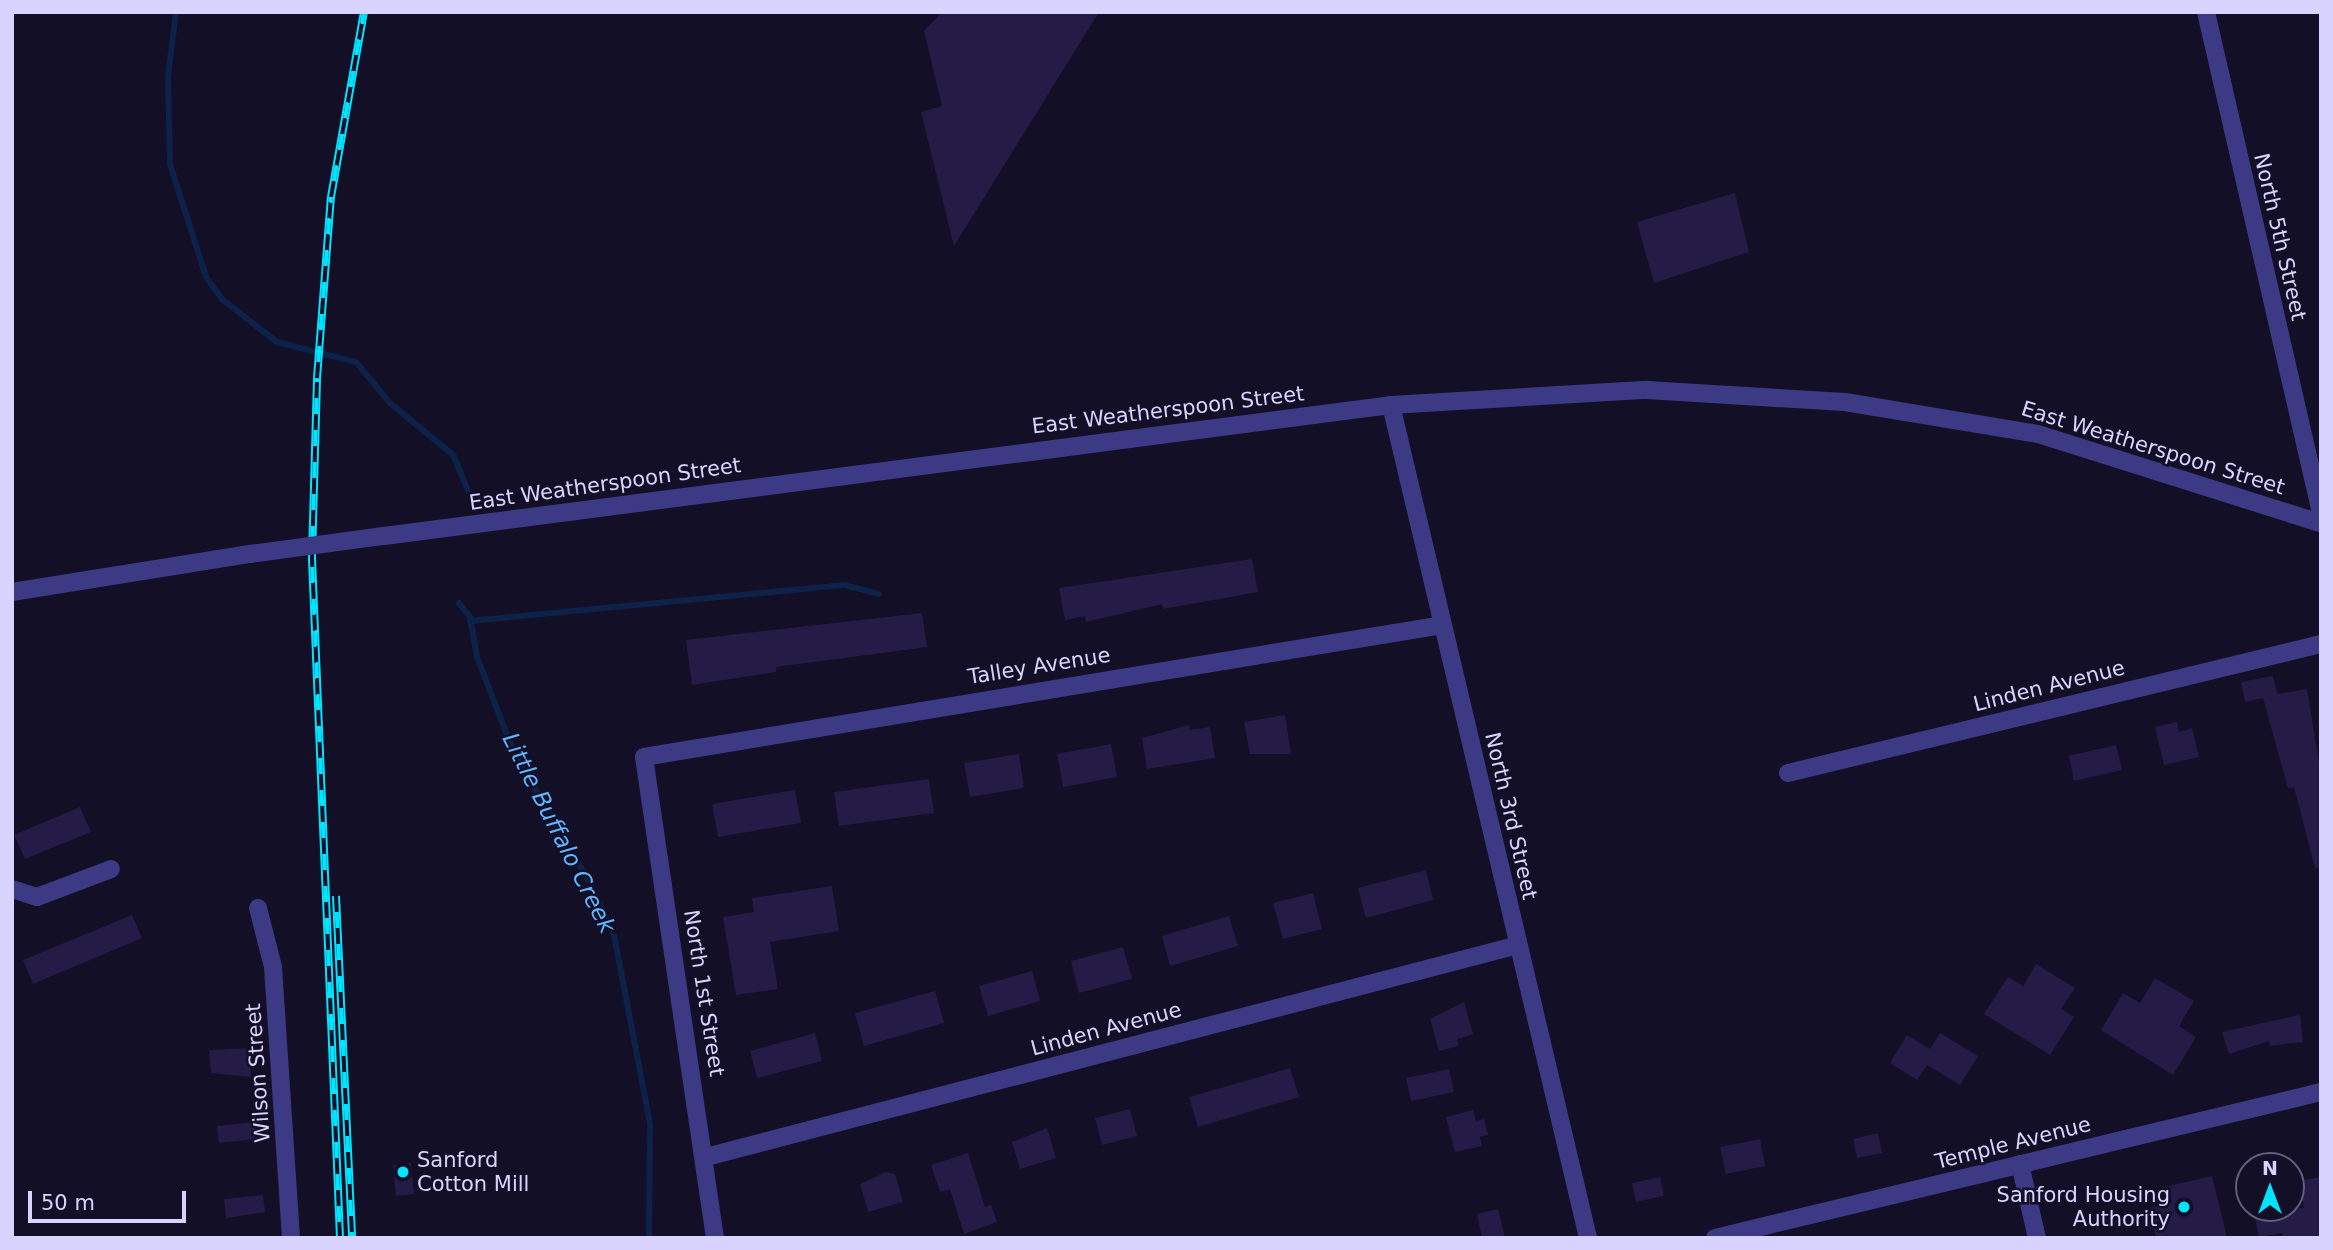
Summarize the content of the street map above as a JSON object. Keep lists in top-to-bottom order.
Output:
{
  "streets": {
    "street": [
      "North 5th Street",
      "East Weatherspoon Street",
      "Talley Avenue",
      "Linden Avenue",
      "North 3rd Street",
      "North 1st Street",
      "Wilson Street",
      "Temple Avenue"
    ]
  },
  "crossings": [
    ["East Weatherspoon Street", "North 3rd Street"],
    ["Talley Avenue", "North 3rd Street"],
    ["Talley Avenue", "North 1st Street"],
    ["Linden Avenue", "North 3rd Street"],
    ["Linden Avenue", "North 1st Street"]
  ],
  "water": ["Little Buffalo Creek"],
  "places": ["Sanford Cotton Mill", "Sanford Housing Authority"],
  "scale_bar": "50 m",
  "north": "top"
}
